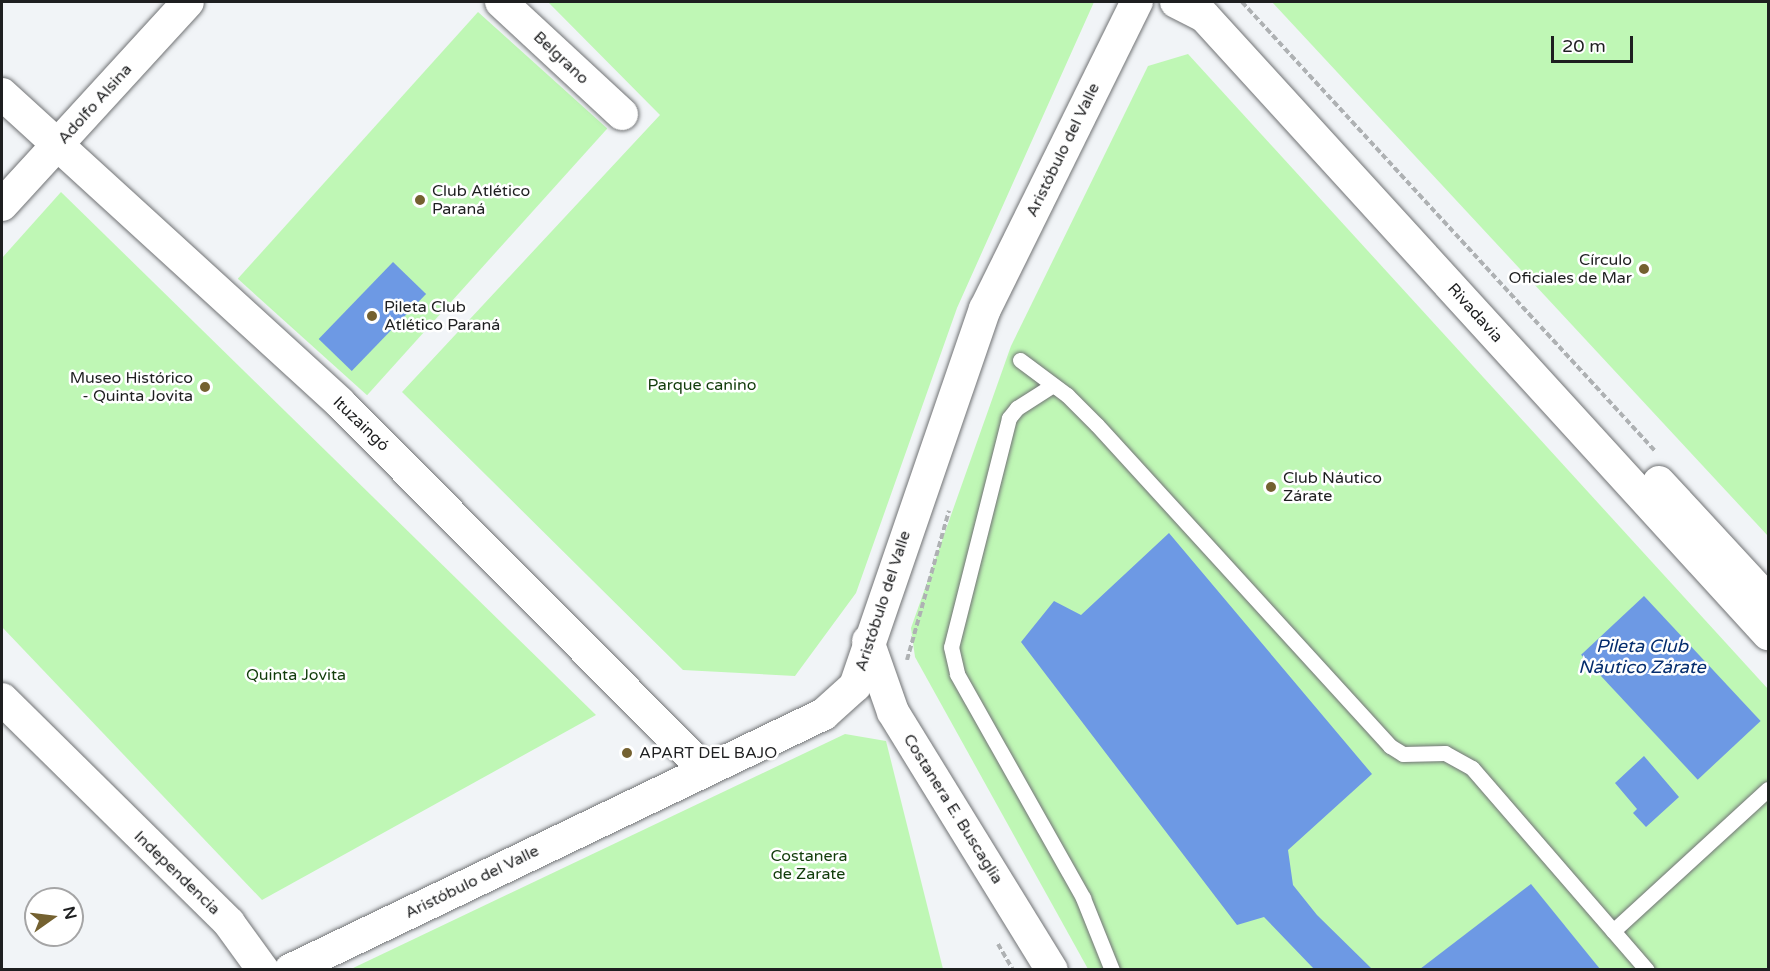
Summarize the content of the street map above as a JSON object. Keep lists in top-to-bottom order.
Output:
{
  "streets": {
    "street": [
      "Belgrano",
      "Adolfo Alsina",
      "Aristóbulo del Valle",
      "Rivadavia",
      "Ituzaingó",
      "Costanera E. Buscaglia",
      "Independencia"
    ]
  },
  "crossings": [
    ["Adolfo Alsina", "Ituzaingó"],
    ["Aristóbulo del Valle", "Ituzaingó"],
    ["Aristóbulo del Valle", "Costanera E. Buscaglia"]
  ],
  "water": ["Pileta Club Náutico Zárate"],
  "parks": ["Parque canino", "Quinta Jovita", "Costanera de Zarate"],
  "places": [
    "Club Atlético Paraná",
    "Círculo Oficiales de Mar",
    "Pileta Club Atlético Paraná",
    "Museo Histórico - Quinta Jovita",
    "Club Náutico Zárate",
    "APART DEL BAJO"
  ],
  "scale_bar": "20 m",
  "north": "right"
}
